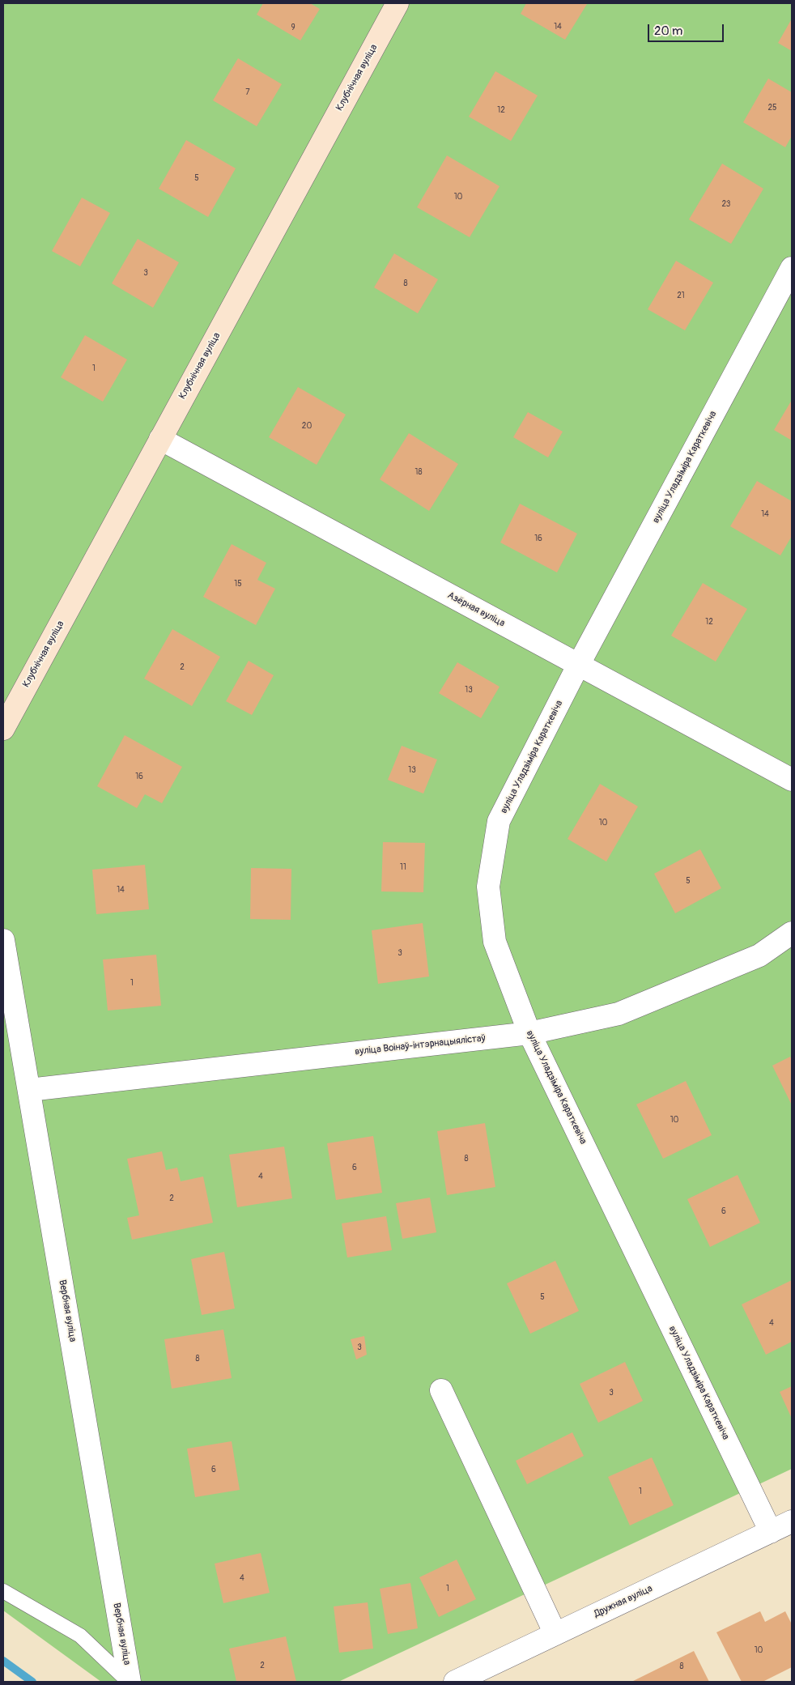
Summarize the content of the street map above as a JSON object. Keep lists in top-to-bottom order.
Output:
{
  "streets": {
    "street": [
      "Клубнічная вуліца",
      "вуліца Уладзіміра Караткевіча",
      "Азёрная вуліца",
      "вуліца Воінаў-інтэрнацыялістаў",
      "Вербная вуліца",
      "Дружная вуліца"
    ]
  },
  "crossings": [
    ["Клубнічная вуліца", "Азёрная вуліца"],
    ["вуліца Уладзіміра Караткевіча", "Азёрная вуліца"],
    ["вуліца Уладзіміра Караткевіча", "вуліца Воінаў-інтэрнацыялістаў"],
    ["вуліца Уладзіміра Караткевіча", "Дружная вуліца"],
    ["вуліца Воінаў-інтэрнацыялістаў", "Вербная вуліца"]
  ],
  "house_numbers": [
    "14",
    "9",
    "7",
    "25",
    "12",
    "5",
    "10",
    "23",
    "3",
    "8",
    "21",
    "1",
    "20",
    "18",
    "14",
    "16",
    "15",
    "12",
    "2",
    "13",
    "13",
    "16",
    "10",
    "11",
    "5",
    "14",
    "3",
    "1",
    "10",
    "8",
    "6",
    "4",
    "2",
    "6",
    "5",
    "4",
    "3",
    "8",
    "3",
    "6",
    "1",
    "4",
    "1",
    "10",
    "2",
    "8"
  ],
  "scale_bar": "20 m"
}
